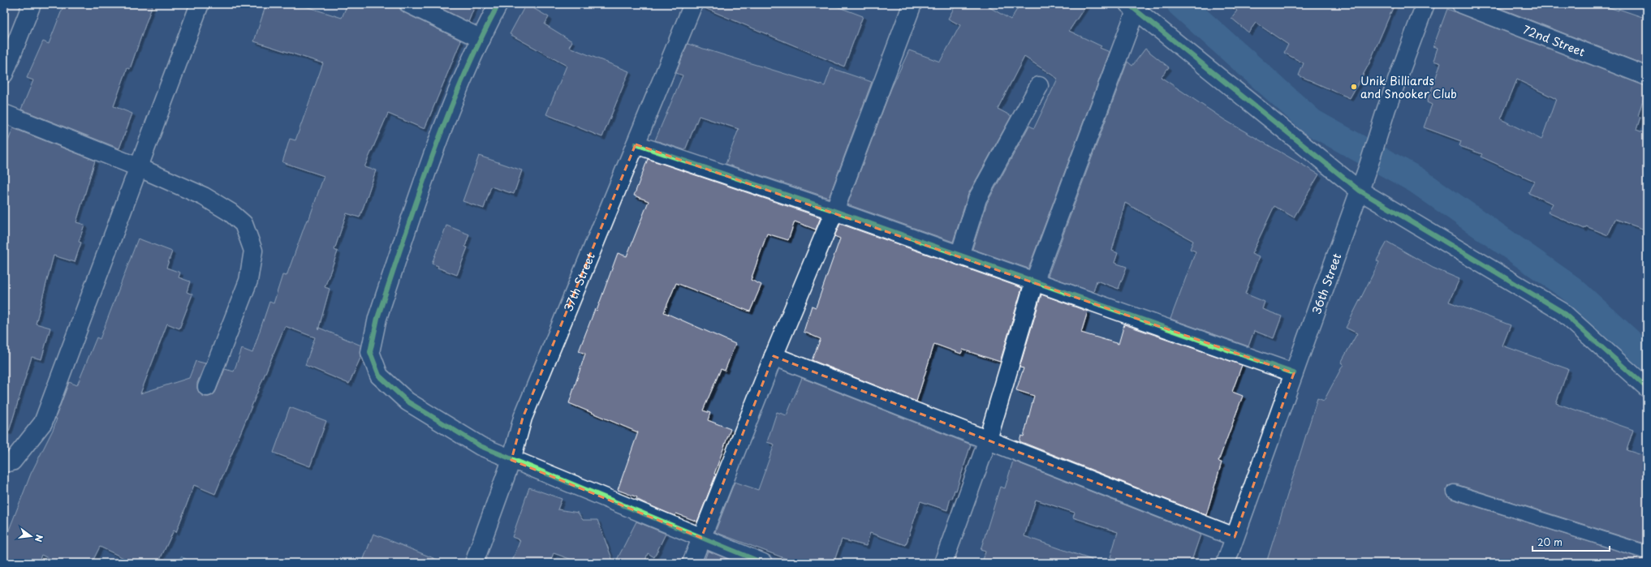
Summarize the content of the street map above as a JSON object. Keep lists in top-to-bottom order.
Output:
{
  "streets": {
    "street": ["72nd Street", "37th Street", "36th Street"]
  },
  "places": ["Unik Billiards and Snooker Club"],
  "scale_bar": "20 m",
  "north": "right"
}
